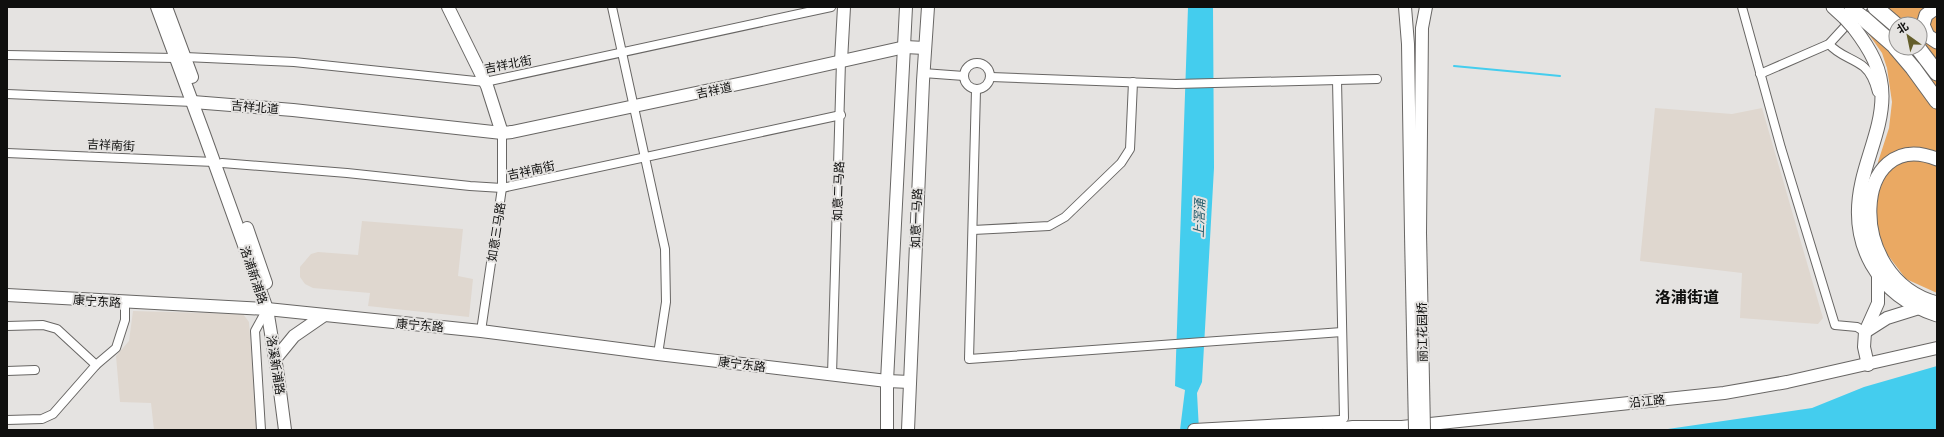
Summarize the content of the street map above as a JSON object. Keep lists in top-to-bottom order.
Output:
{
  "streets": {
    "street": [
      "吉祥北街",
      "吉祥道",
      "吉祥北道",
      "吉祥南街",
      "如意二马路",
      "如意一马路",
      "如意三马路",
      "洛浦新浦路",
      "康宁东路",
      "丽江花园桥",
      "洛溪新浦路",
      "沿江路"
    ]
  },
  "crossings": [
    ["吉祥北街", "如意三马路"],
    ["吉祥北街", "洛浦新浦路"],
    ["吉祥道", "吉祥北道"],
    ["吉祥道", "如意二马路"],
    ["吉祥道", "如意一马路"],
    ["吉祥道", "如意三马路"],
    ["吉祥北道", "如意三马路"],
    ["吉祥北道", "洛浦新浦路"],
    ["吉祥南街", "如意二马路"],
    ["吉祥南街", "如意三马路"],
    ["吉祥南街", "洛浦新浦路"],
    ["如意二马路", "康宁东路"],
    ["如意一马路", "康宁东路"],
    ["如意三马路", "康宁东路"],
    ["洛浦新浦路", "康宁东路"],
    ["洛浦新浦路", "洛溪新浦路"],
    ["康宁东路", "洛溪新浦路"]
  ],
  "districts": ["洛浦街道"],
  "water": ["上滘涌"],
  "north": "top left"
}
